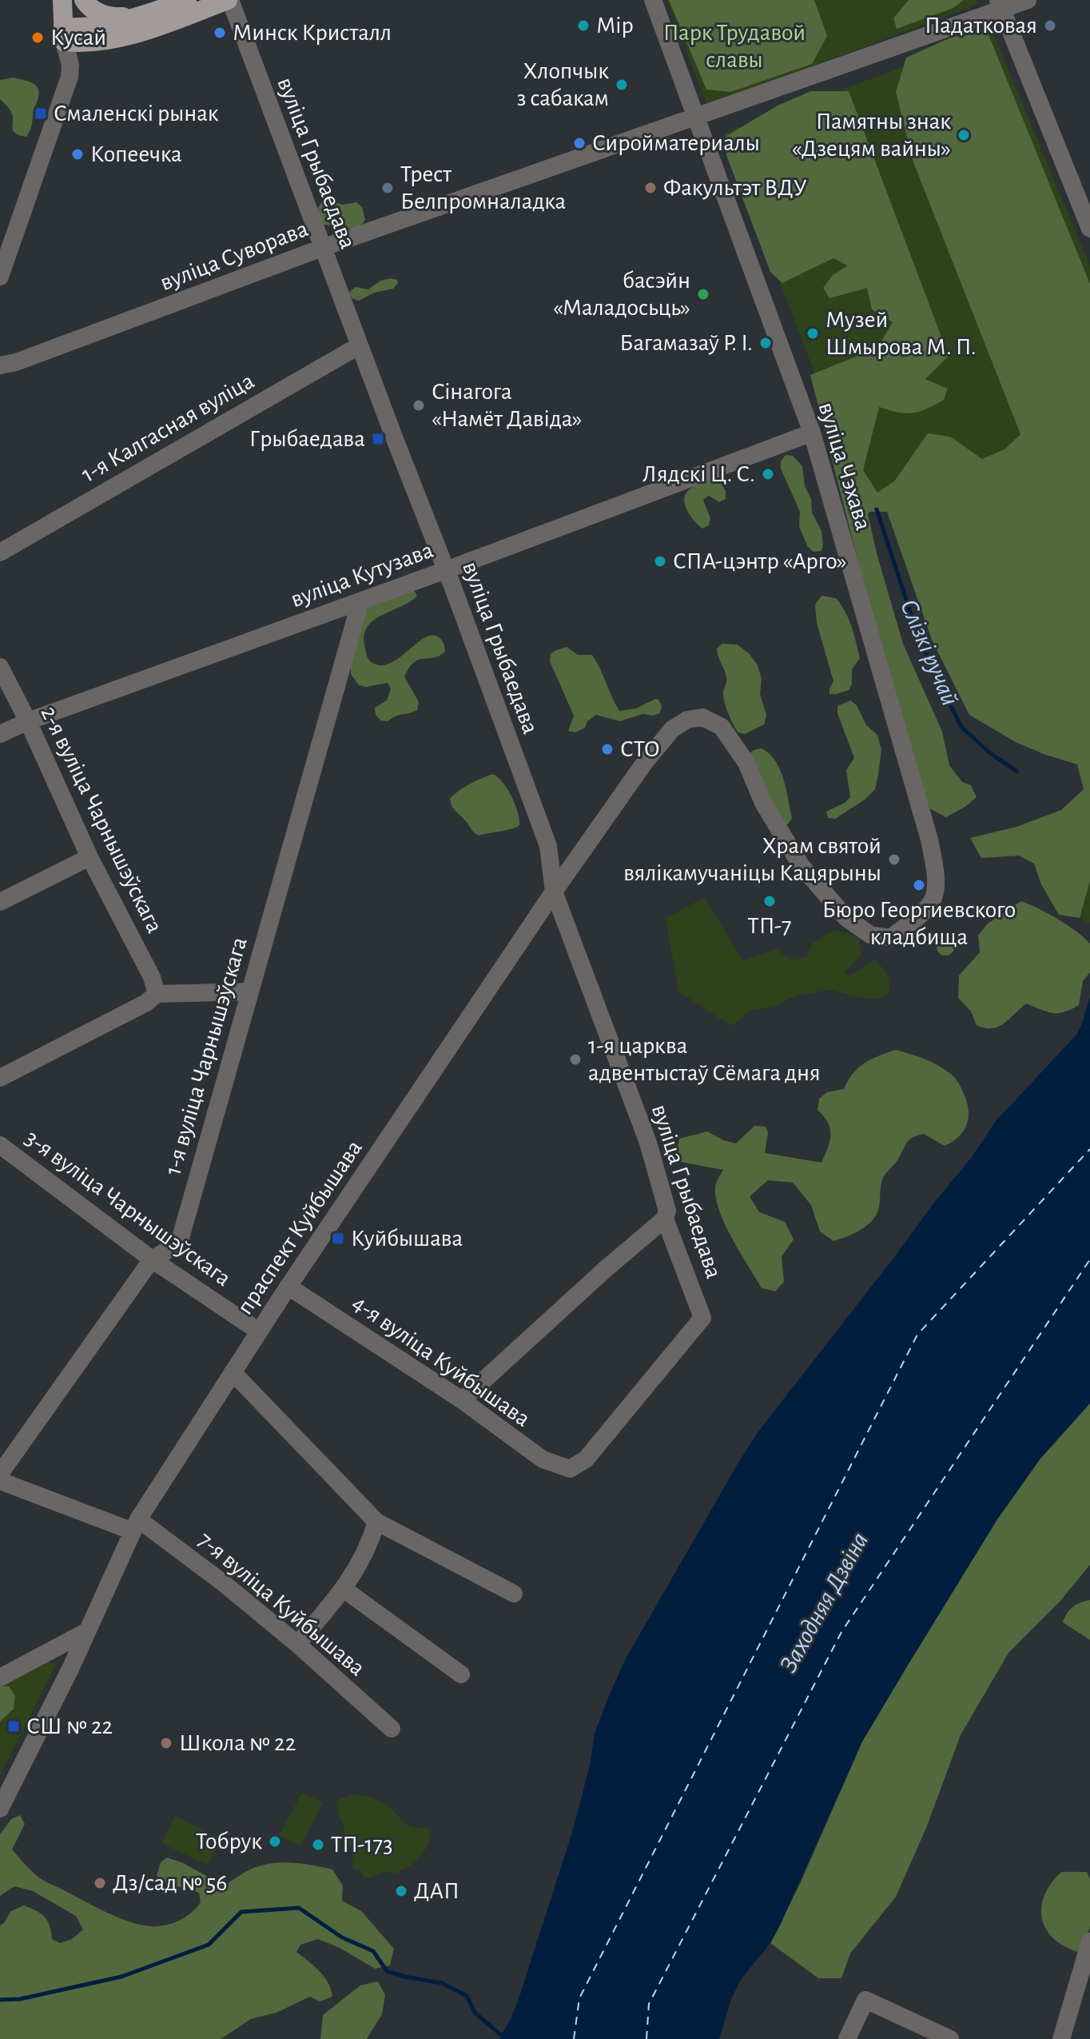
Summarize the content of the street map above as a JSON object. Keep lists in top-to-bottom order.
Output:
{
  "streets": {
    "street": [
      "вуліца Грыбаедава",
      "вуліца Суворава",
      "1-я Калгасная вуліца",
      "вуліца Чэхава",
      "вуліца Кутузава",
      "2-я вуліца Чарнышэўскага",
      "1-я вуліца Чарнышэўскага",
      "3-я вуліца Чарнышэўскага",
      "праспект Куйбышава",
      "4-я вуліца Куйбышава",
      "7-я вуліца Куйбышава"
    ]
  },
  "crossings": [
    ["вуліца Грыбаедава", "вуліца Суворава"],
    ["вуліца Грыбаедава", "1-я Калгасная вуліца"],
    ["вуліца Грыбаедава", "вуліца Кутузава"],
    ["вуліца Грыбаедава", "праспект Куйбышава"],
    ["вуліца Грыбаедава", "4-я вуліца Куйбышава"],
    ["вуліца Суворава", "вуліца Чэхава"],
    ["вуліца Чэхава", "вуліца Кутузава"],
    ["вуліца Чэхава", "праспект Куйбышава"],
    ["вуліца Кутузава", "2-я вуліца Чарнышэўскага"],
    ["вуліца Кутузава", "1-я вуліца Чарнышэўскага"],
    ["1-я вуліца Чарнышэўскага", "3-я вуліца Чарнышэўскага"],
    ["3-я вуліца Чарнышэўскага", "праспект Куйбышава"],
    ["праспект Куйбышава", "4-я вуліца Куйбышава"],
    ["праспект Куйбышава", "7-я вуліца Куйбышава"]
  ],
  "water": ["Слізкі ручай", "Заходняя Дзвіна"],
  "parks": ["Парк Трудавой славы"],
  "places": {
    "other": [
      "Мір",
      "Падатковая",
      "Минск Кристалл",
      "Кусай",
      "Хлопчык з сабакам",
      "Памятны знак «Дзецям вайны»",
      "Сиройматериалы",
      "Копеечка",
      "Трест Белпромналадка",
      "Факультэт ВДУ",
      "басэйн «Маладосьць»",
      "Музей Шмырова М. П.",
      "Багамазаў Р. І.",
      "Сінагога «Намёт Давіда»",
      "Лядскі Ц. С.",
      "СПА-цэнтр «Арго»",
      "СТО",
      "Храм святой вялікамучаніцы Кацярыны",
      "Бюро Георгиевского кладбища",
      "ТП-7",
      "1-я царква адвентыстаў Сёмага дня",
      "Школа № 22",
      "Тобрук",
      "ТП-173",
      "Дз/сад № 56",
      "ДАП"
    ],
    "transit": [
      "Смаленскі рынак",
      "Грыбаедава",
      "Куйбышава",
      "СШ № 22"
    ]
  }
}
